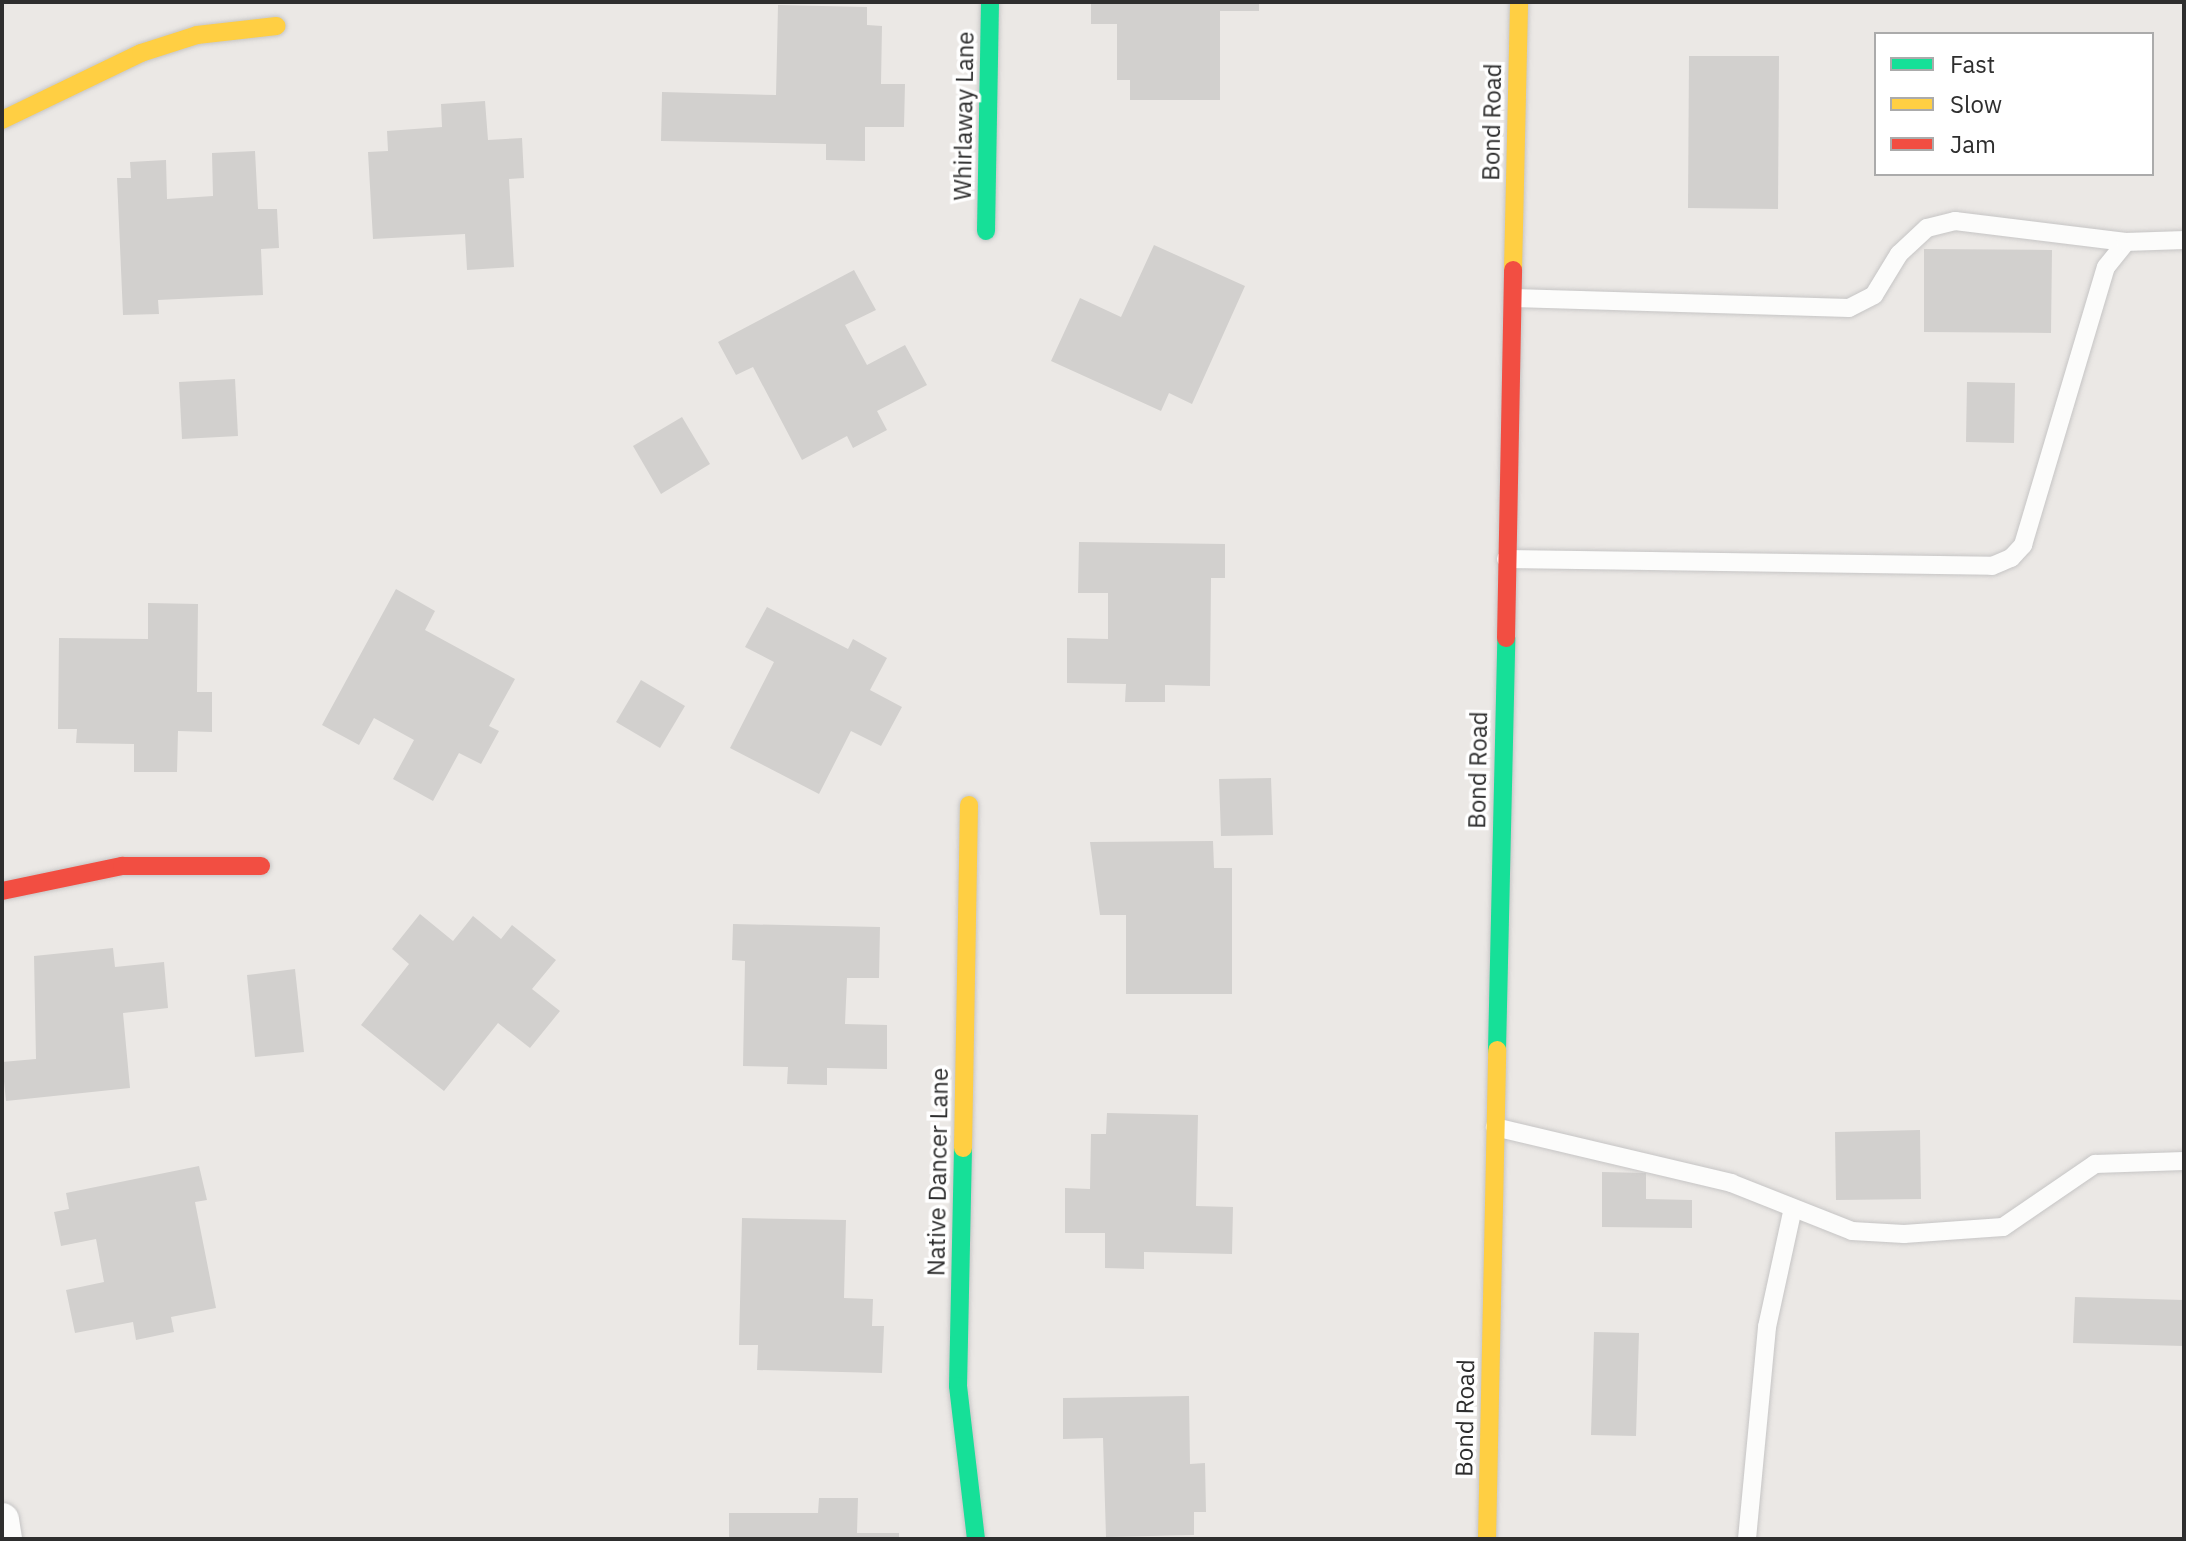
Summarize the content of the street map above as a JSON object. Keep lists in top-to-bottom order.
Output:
{
  "streets": {
    "main road": ["Whirlaway Lane", "Bond Road", "Native Dancer Lane"]
  },
  "legend": ["Fast", "Slow", "Jam"]
}
